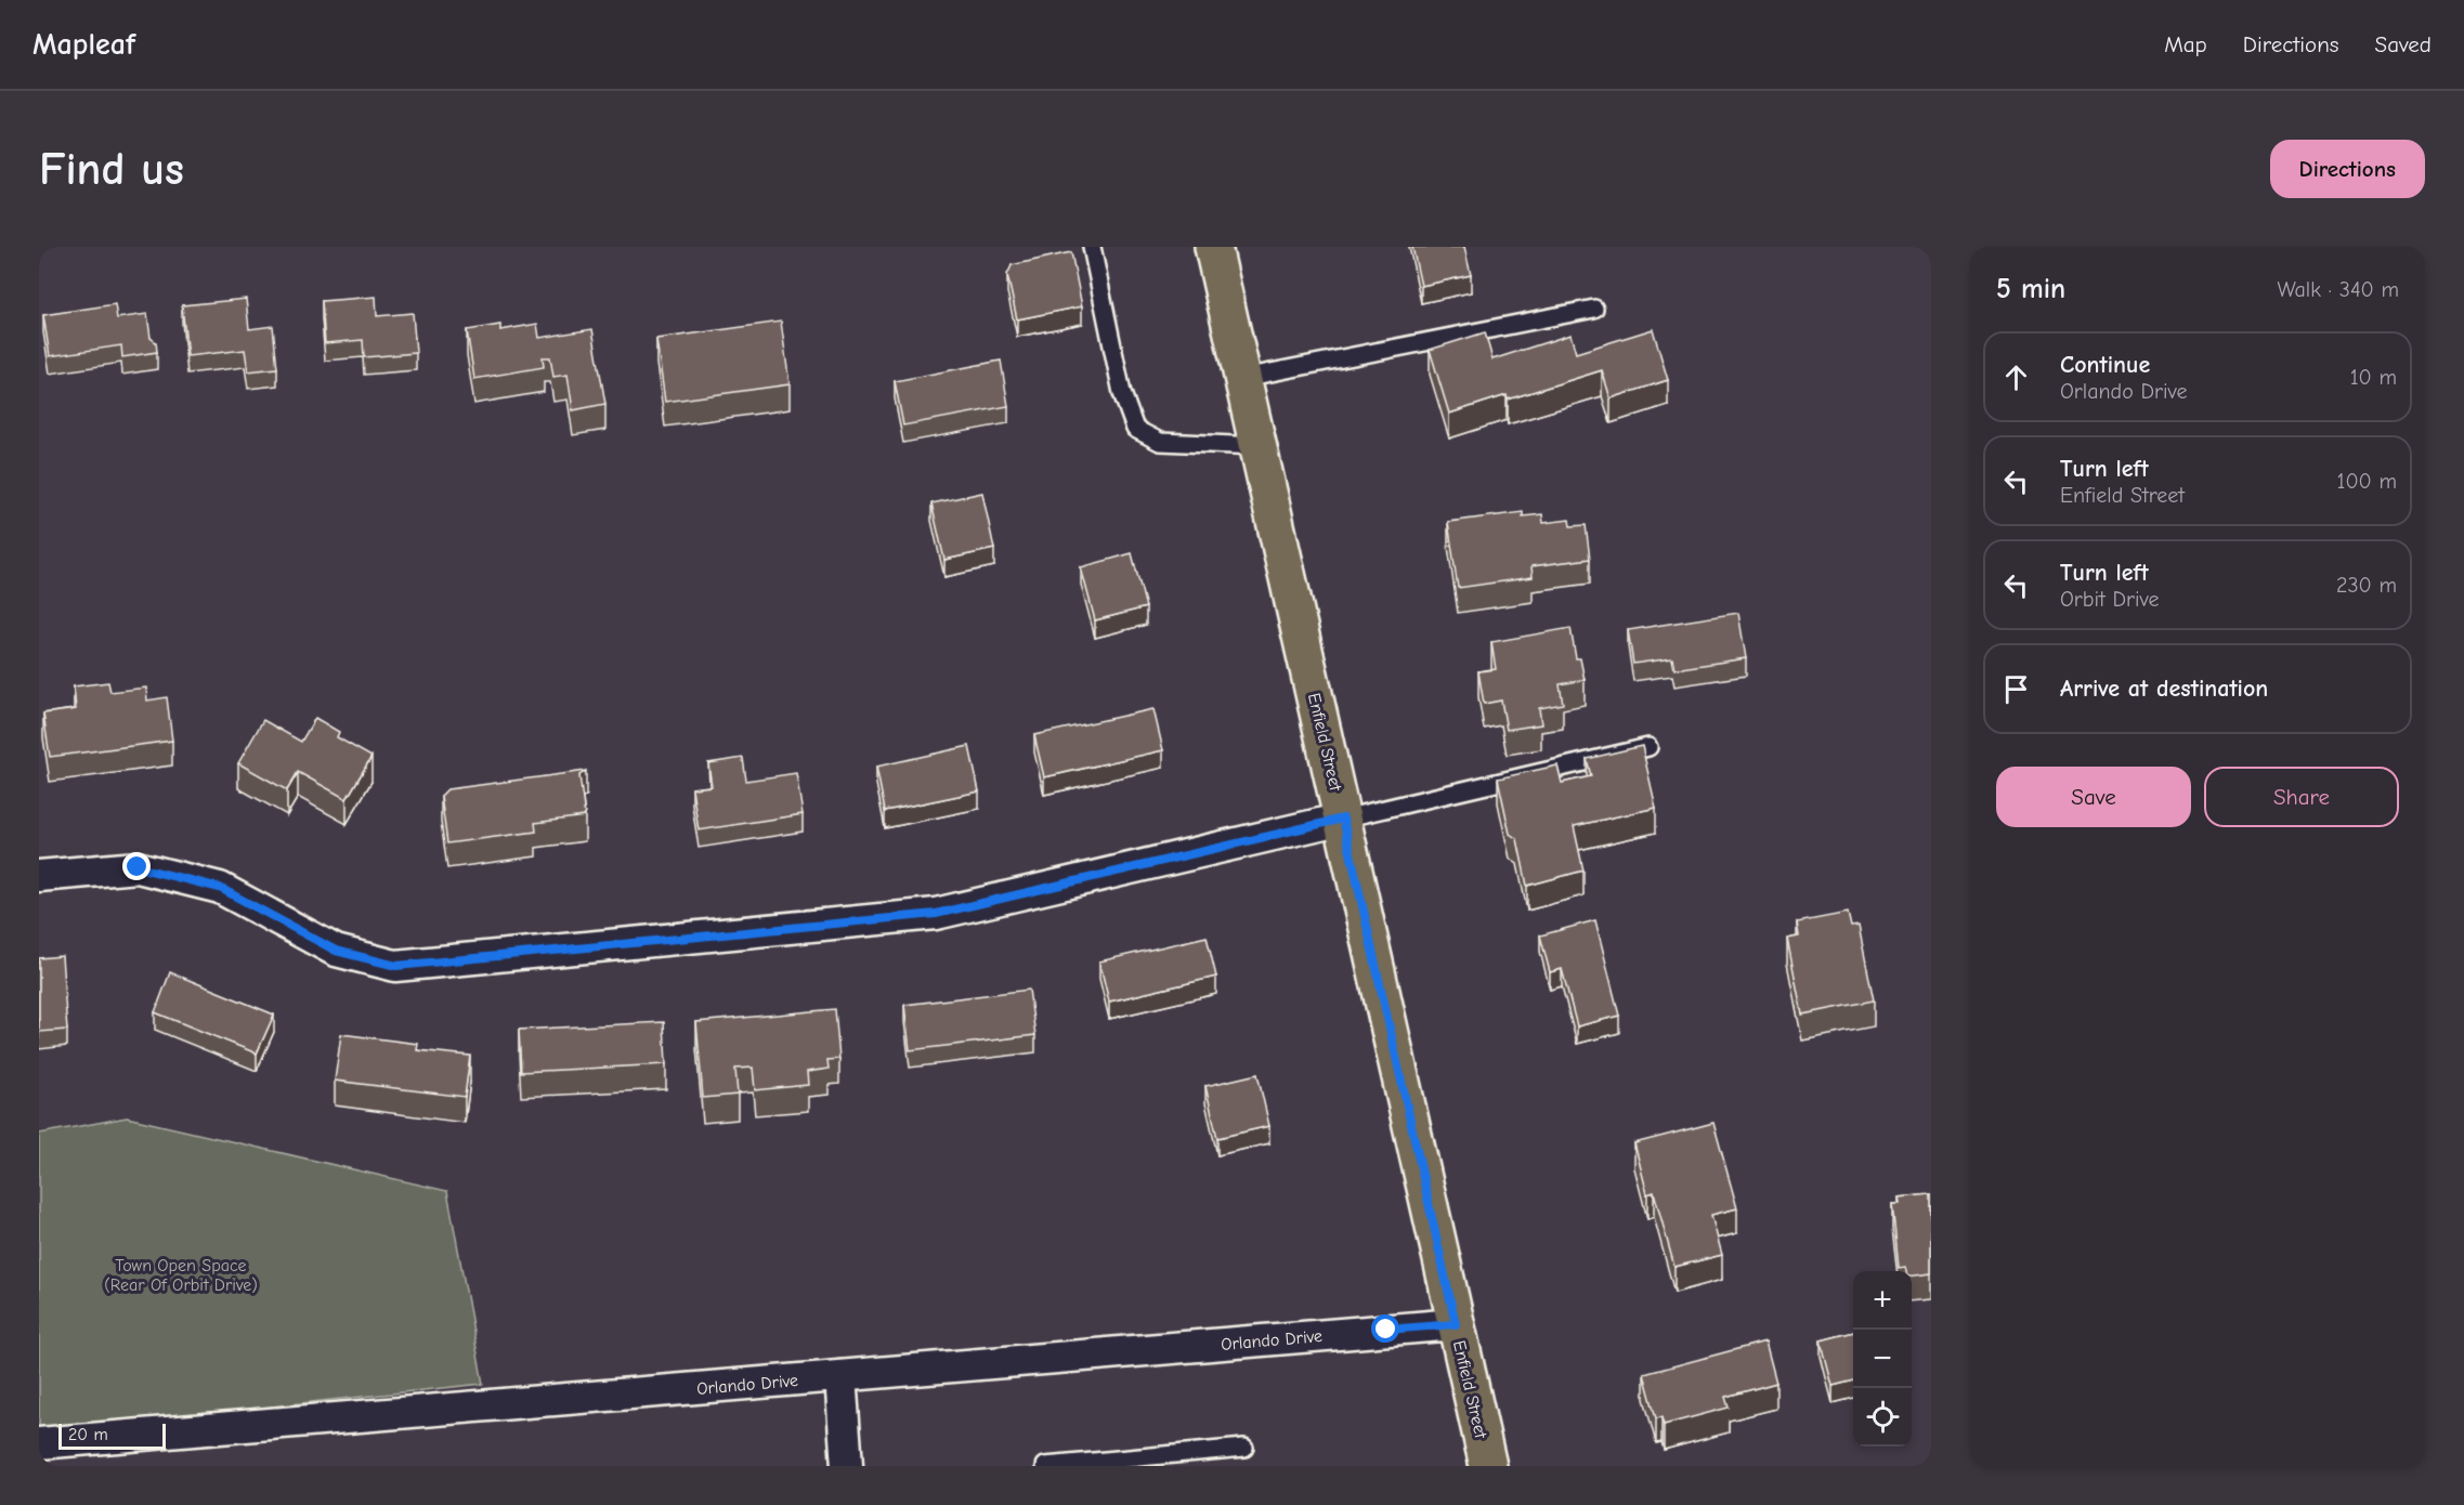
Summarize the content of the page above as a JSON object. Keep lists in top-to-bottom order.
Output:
{
  "streets": {
    "main road": ["Enfield Street"],
    "street": ["Orlando Drive"]
  },
  "crossings": [
    ["Enfield Street", "Orlando Drive"]
  ],
  "parks": ["Town Open Space (Rear Of Orbit Drive)"],
  "scale_bar": "20 m",
  "page": {
    "header": "Mapleaf",
    "nav": ["Map", "Directions", "Saved"],
    "buttons": [
      "Directions",
      ["Save", "Share"]
    ],
    "title": "Find us",
    "heading": ["5 min", "Walk · 340 m"],
    "list": [
      ["Continue", "Orlando Drive", "10 m"],
      ["Turn left", "Enfield Street", "100 m"],
      ["Turn left", "Orbit Drive", "230 m"],
      "Arrive at destination"
    ],
    "map_buttons": ["+", "−"],
    "scale": "20 m"
  }
}
